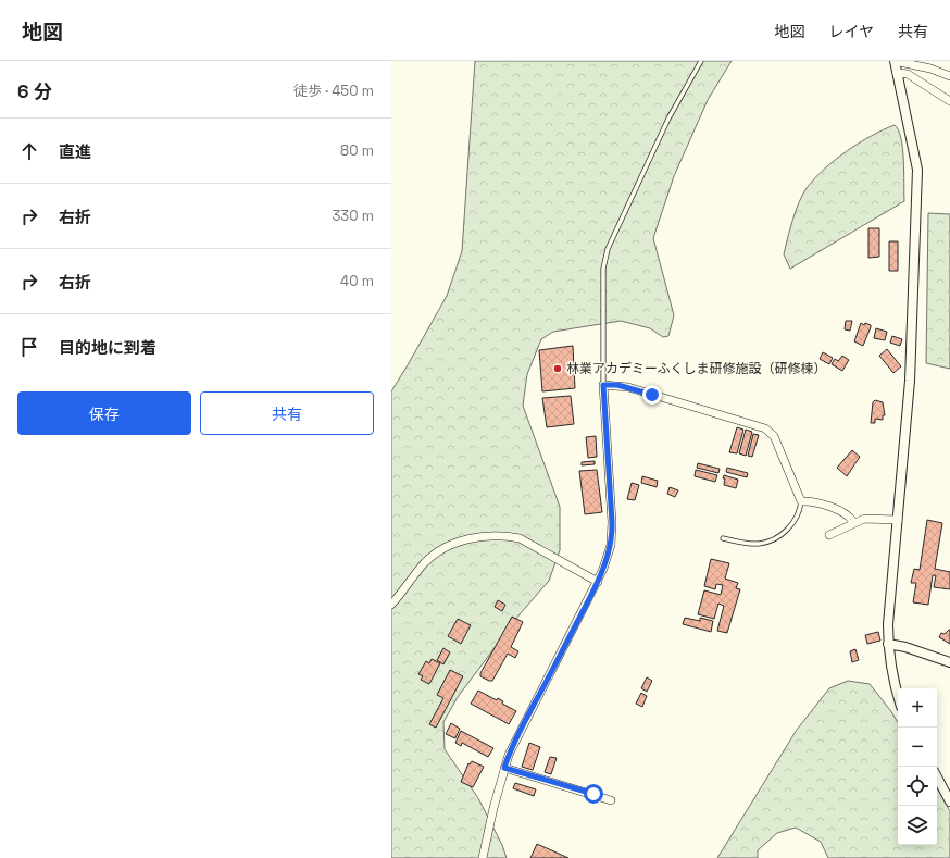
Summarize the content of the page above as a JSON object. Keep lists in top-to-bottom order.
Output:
{
  "places": ["林業アカデミーふくしま研修施設（研修棟）"],
  "page": {
    "header": "地図",
    "nav": ["地図", "レイヤ", "共有"],
    "heading": ["6 分", "徒歩 · 450 m"],
    "list": [
      ["直進", "80 m"],
      ["右折", "330 m"],
      ["右折", "40 m"],
      "目的地に到着"
    ],
    "buttons": ["保存", "共有"],
    "map_buttons": ["+", "−"]
  }
}
